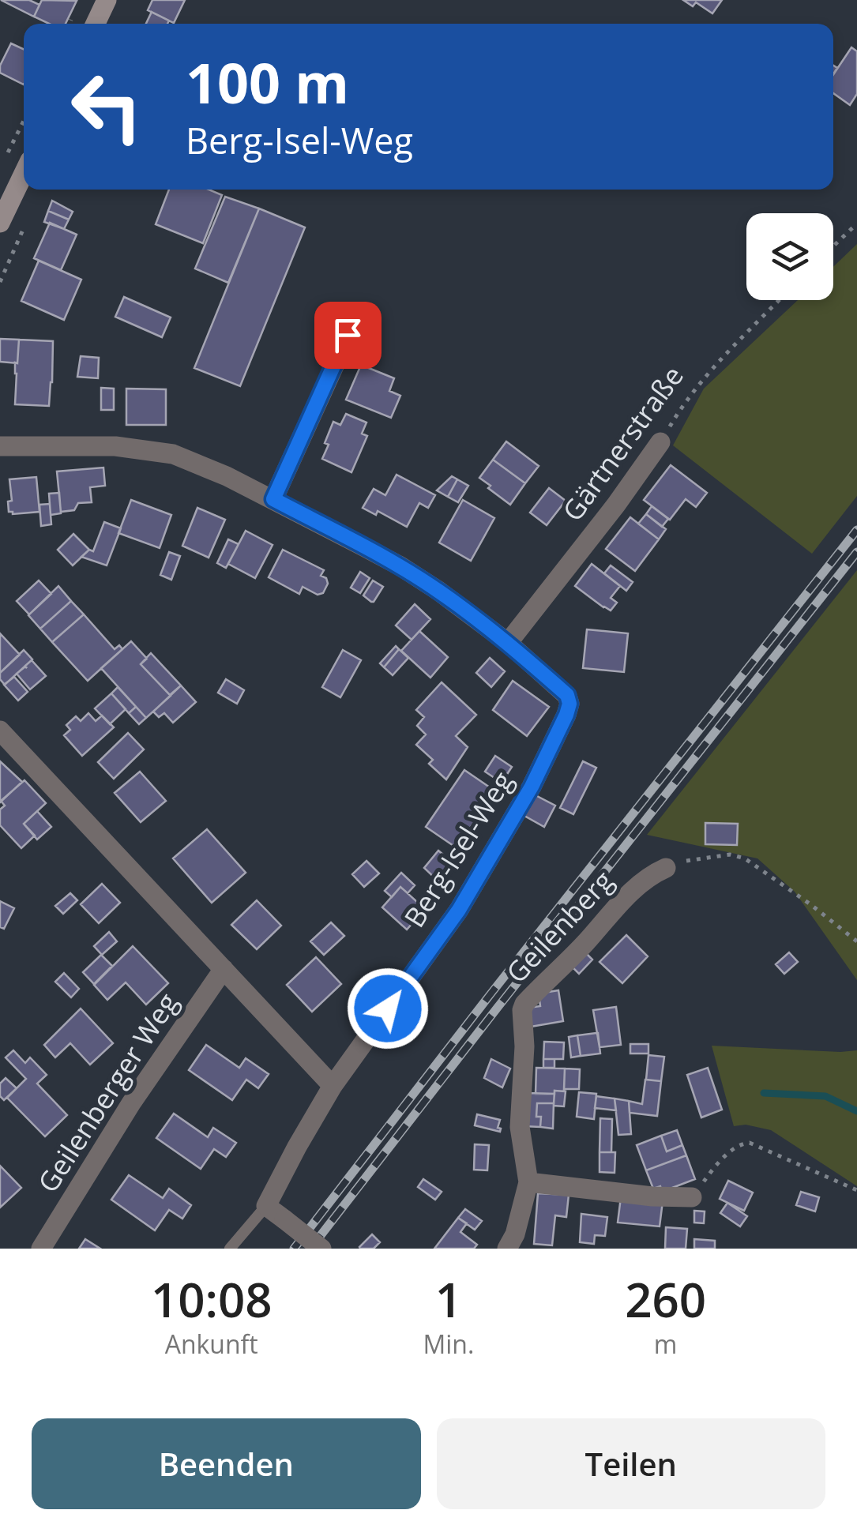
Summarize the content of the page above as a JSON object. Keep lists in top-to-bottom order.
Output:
{
  "streets": {
    "street": [
      "Gärtnerstraße",
      "Berg-Isel-Weg",
      "Geilenberg",
      "Geilenberger Weg"
    ]
  },
  "crossings": [
    ["Gärtnerstraße", "Berg-Isel-Weg"]
  ],
  "page": {
    "turn": ["100 m", "Berg-Isel-Weg"],
    "eta": [
      "10:08",
      "Ankunft",
      "1",
      "Min.",
      "260",
      "m"
    ],
    "buttons": ["Beenden", "Teilen"]
  }
}
